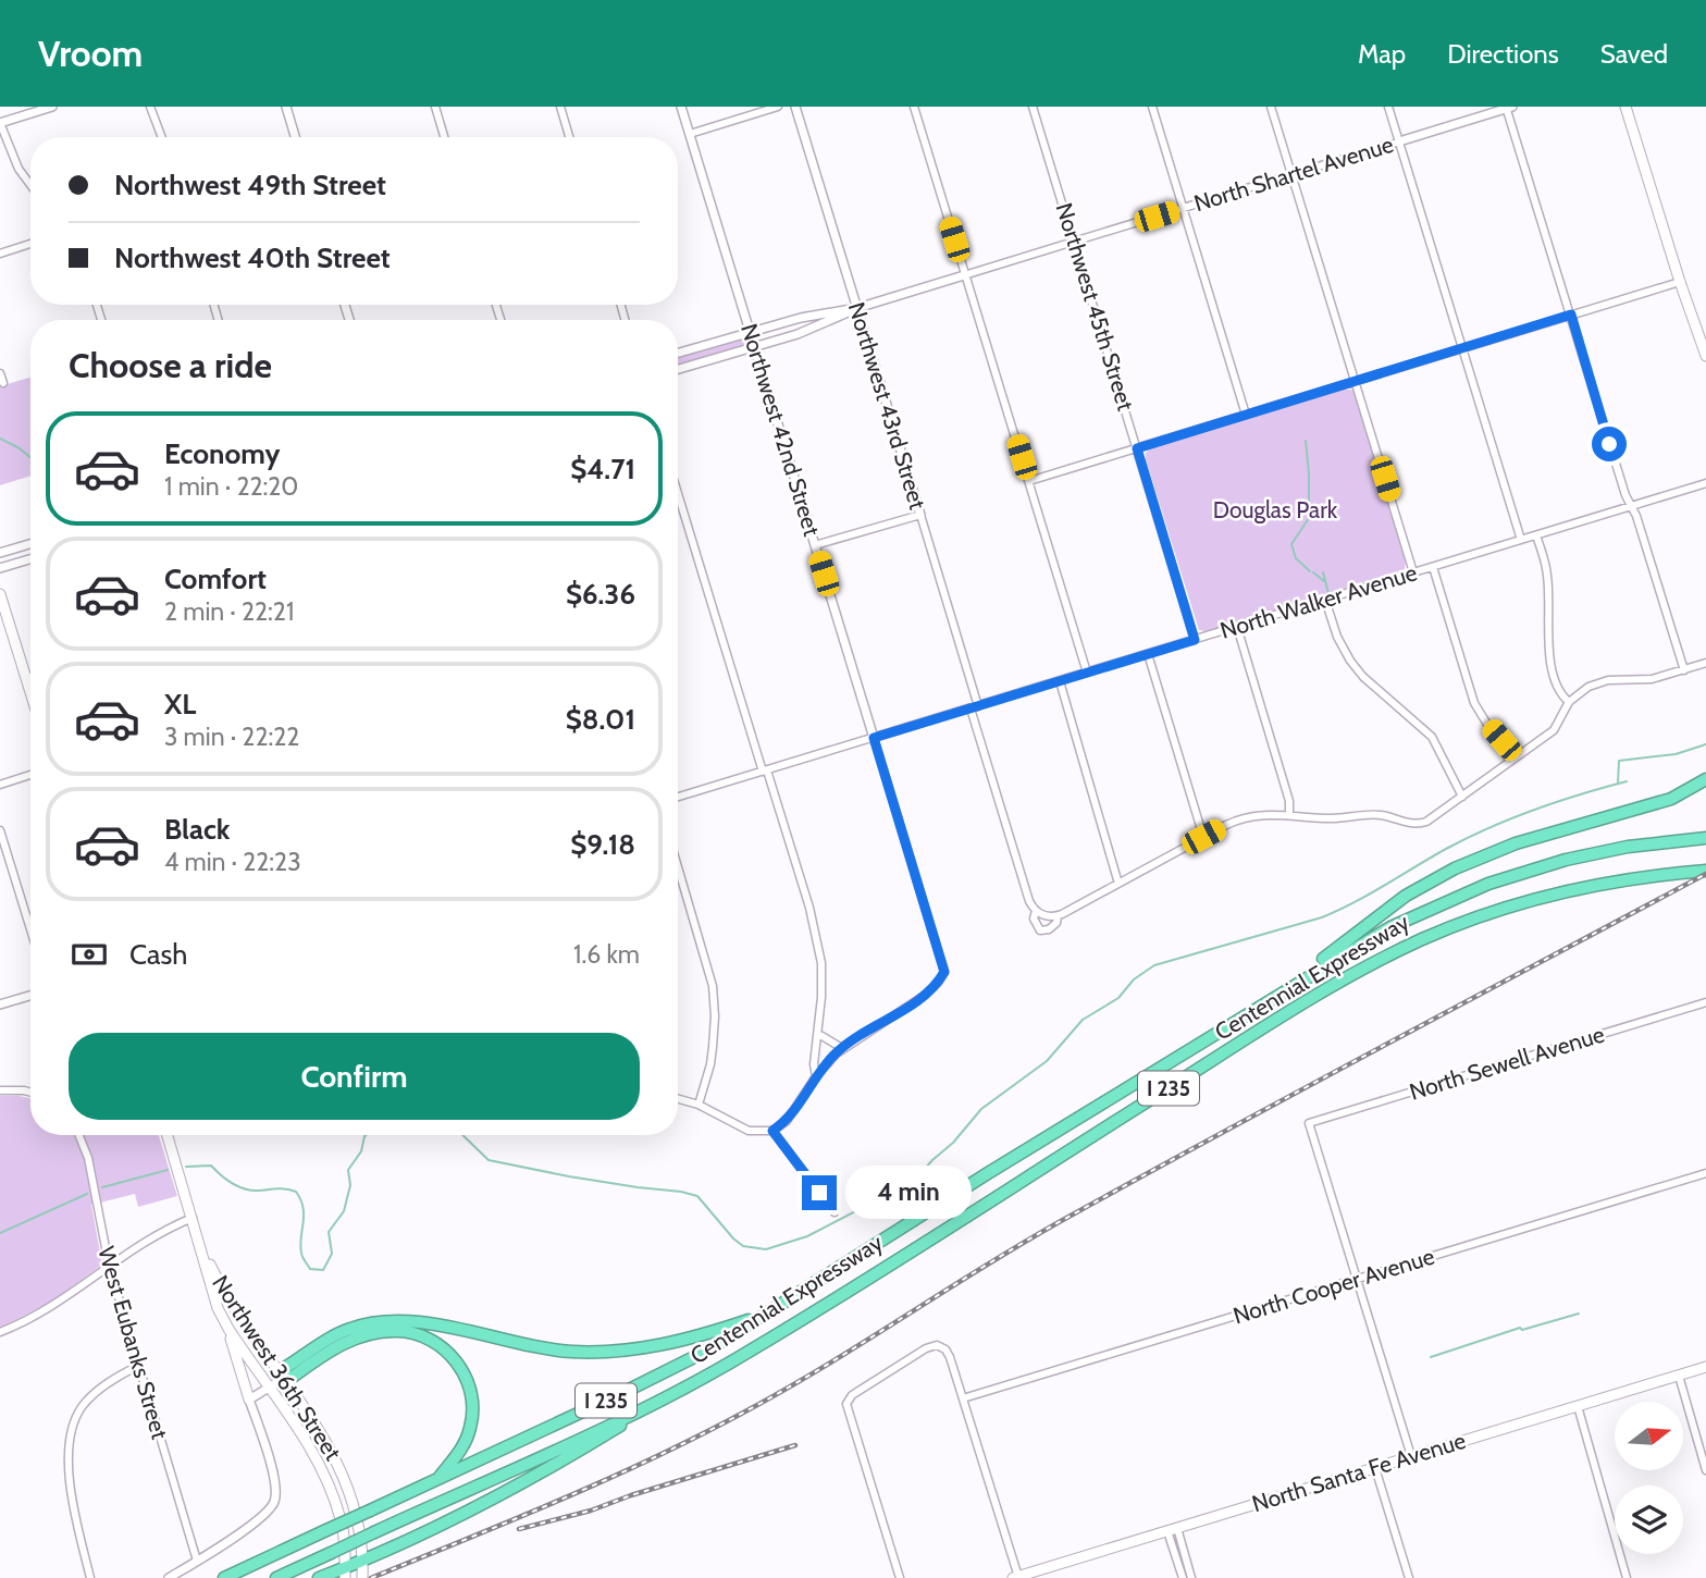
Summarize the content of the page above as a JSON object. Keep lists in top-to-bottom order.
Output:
{
  "streets": {
    "highway": ["Centennial Expressway", "I 235"],
    "main road": ["Northwest 36th Street", "North Santa Fe Avenue"],
    "street": [
      "North Shartel Avenue",
      "Northwest 45th Street",
      "Northwest 43rd Street",
      "Northwest 42nd Street",
      "North Walker Avenue",
      "North Sewell Avenue",
      "North Cooper Avenue",
      "West Eubanks Street"
    ]
  },
  "crossings": [
    ["North Shartel Avenue", "Northwest 45th Street"],
    ["North Shartel Avenue", "Northwest 43rd Street"],
    ["North Shartel Avenue", "Northwest 42nd Street"],
    ["Northwest 45th Street", "North Walker Avenue"],
    ["Northwest 43rd Street", "North Walker Avenue"],
    ["Northwest 42nd Street", "North Walker Avenue"],
    ["North Sewell Avenue", "North Cooper Avenue"],
    ["West Eubanks Street", "Northwest 36th Street"]
  ],
  "parks": ["Douglas Park"],
  "north": "right",
  "page": {
    "header": "Vroom",
    "nav": ["Map", "Directions", "Saved"],
    "banner": ["Northwest 49th Street", "Northwest 40th Street"],
    "heading": "Choose a ride",
    "list": [
      {
        "name": "Economy",
        "note": "1 min · 22:20",
        "value": "$4.71"
      },
      {
        "name": "Comfort",
        "note": "2 min · 22:21",
        "value": "$6.36"
      },
      {
        "name": "XL",
        "note": "3 min · 22:22",
        "value": "$8.01"
      },
      {
        "name": "Black",
        "note": "4 min · 22:23",
        "value": "$9.18"
      }
    ],
    "pay": ["Cash", "1.6 km"],
    "buttons": "Confirm",
    "bubble": "4 min"
  }
}
